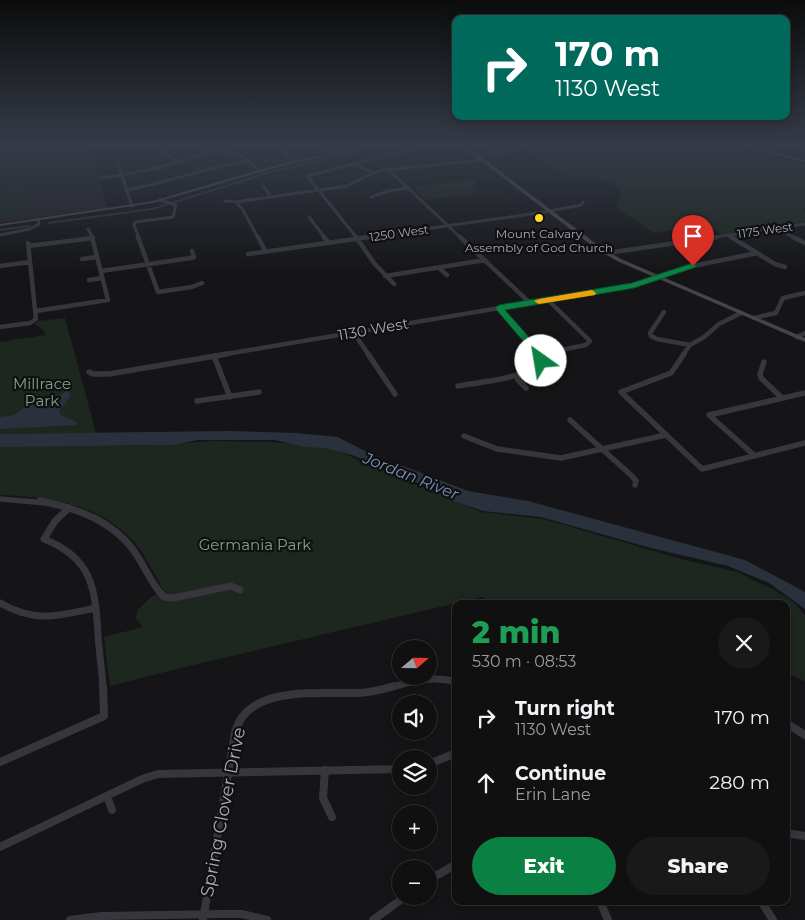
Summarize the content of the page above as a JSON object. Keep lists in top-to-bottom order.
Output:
{
  "streets": {
    "street": [
      "1175 West",
      "1250 West",
      "1130 West",
      "Spring Clover Drive"
    ]
  },
  "water": ["Jordan River"],
  "parks": ["Millrace Park", "Germania Park"],
  "places": ["Mount Calvary Assembly of God Church"],
  "north": "right",
  "page": {
    "turn": ["170 m", "1130 West"],
    "heading": ["2 min", "530 m · 08:53"],
    "map_buttons": ["+", "−"],
    "list": [
      {
        "name": "Turn right",
        "note": "1130 West",
        "value": "170 m"
      },
      {
        "name": "Continue",
        "note": "Erin Lane",
        "value": "280 m"
      }
    ],
    "buttons": ["Exit", "Share"]
  }
}
